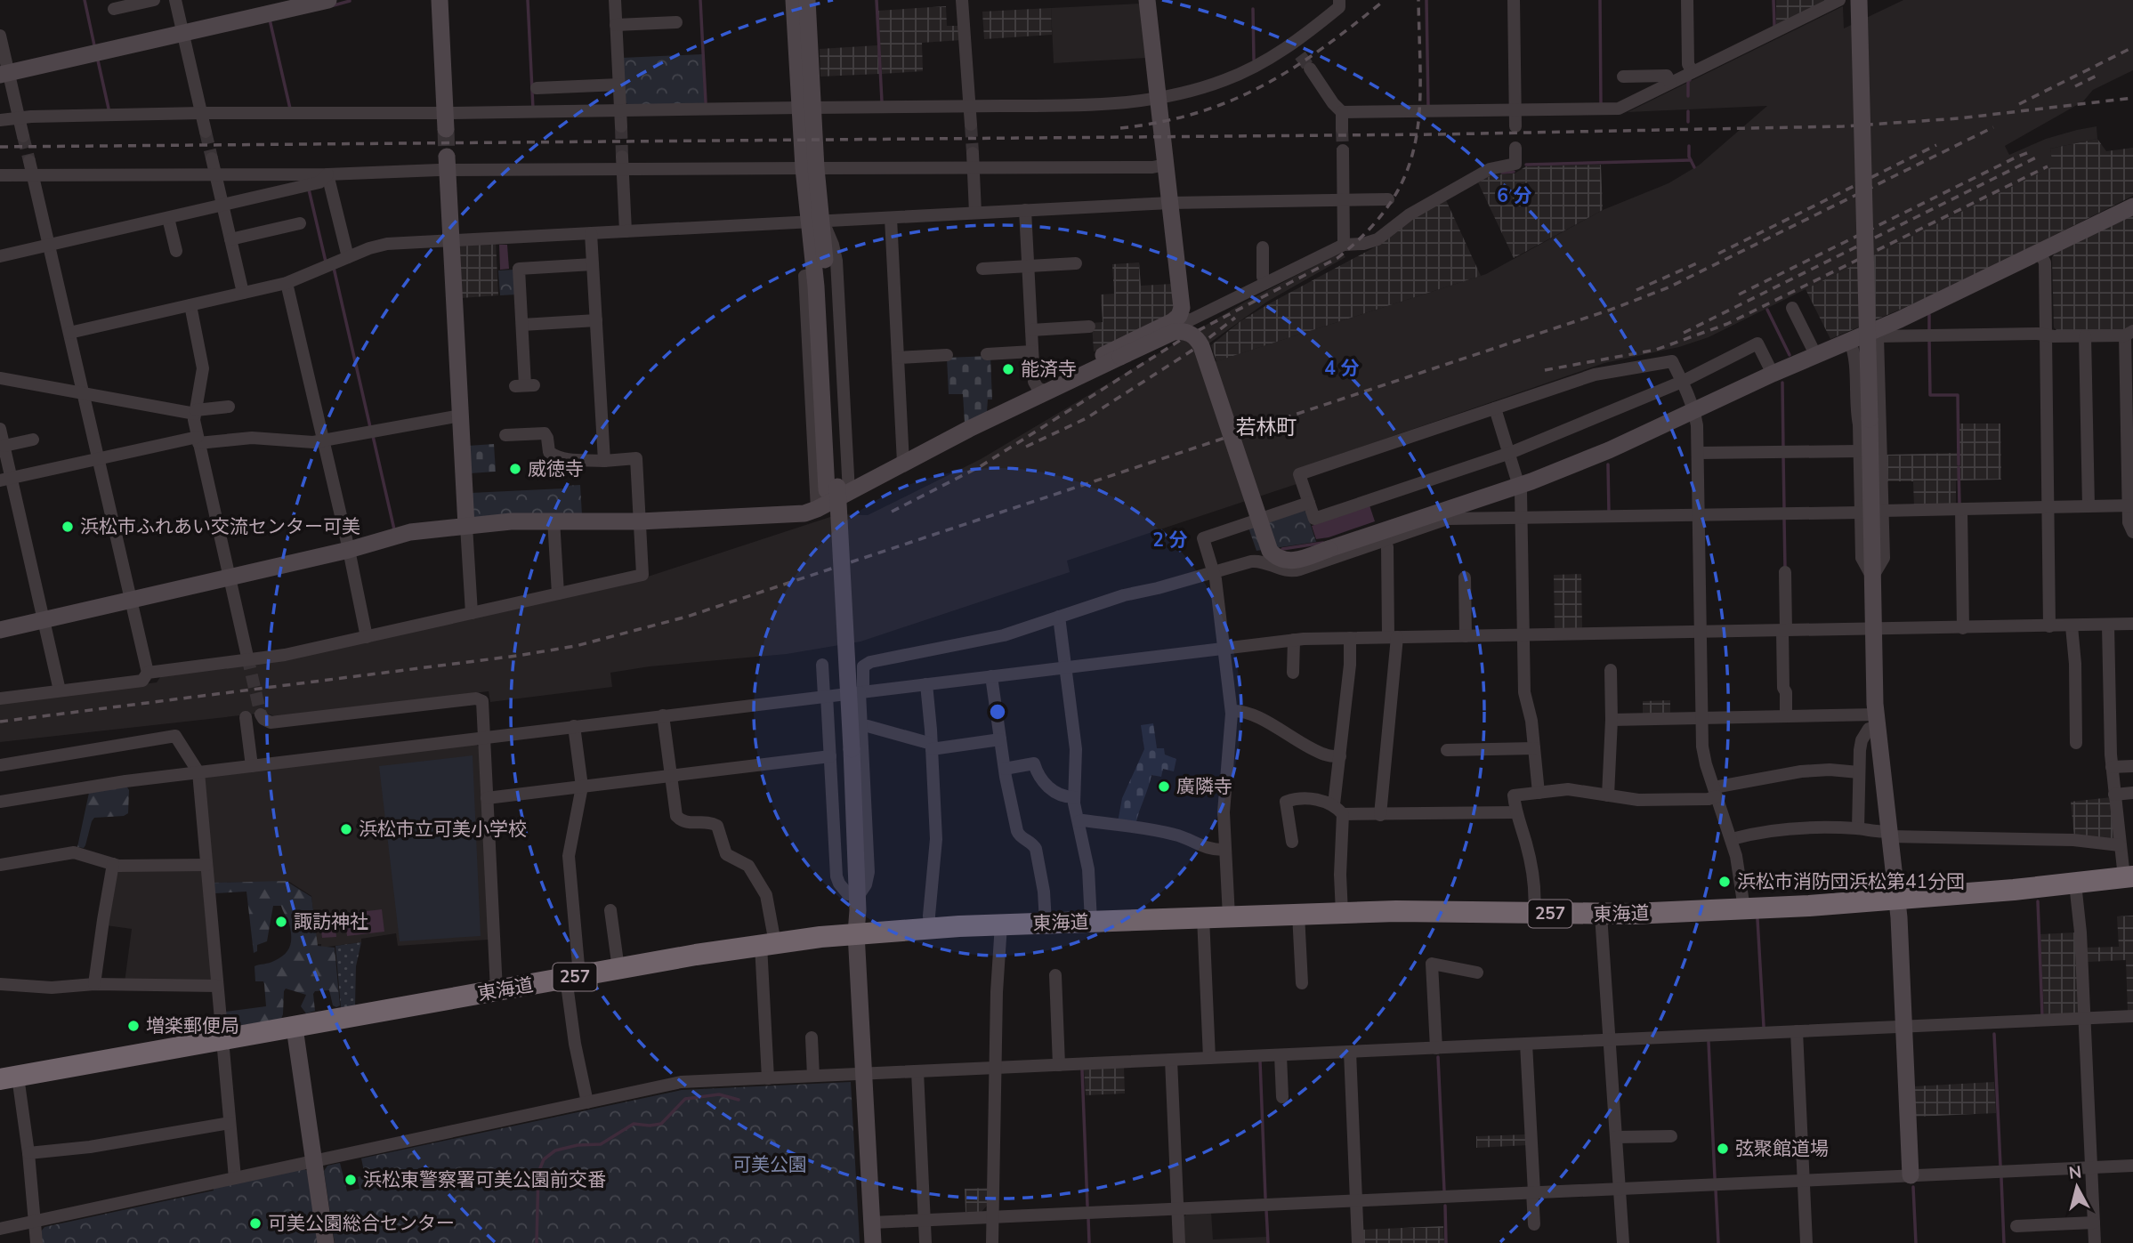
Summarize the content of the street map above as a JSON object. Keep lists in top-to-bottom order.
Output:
{
  "streets": {
    "highway": ["257", "東海道"]
  },
  "districts": ["若林町"],
  "parks": ["可美公園"],
  "places": [
    "能済寺",
    "威徳寺",
    "浜松市ふれあい交流センター可美",
    "廣隣寺",
    "浜松市立可美小学校",
    "浜松市消防団浜松第41分団",
    "諏訪神社",
    "増楽郵便局",
    "弦聚館道場",
    "浜松東警察署可美公園前交番",
    "可美公園総合センター"
  ],
  "north": "top",
  "rings": ["6 分", "4 分", "2 分"]
}
